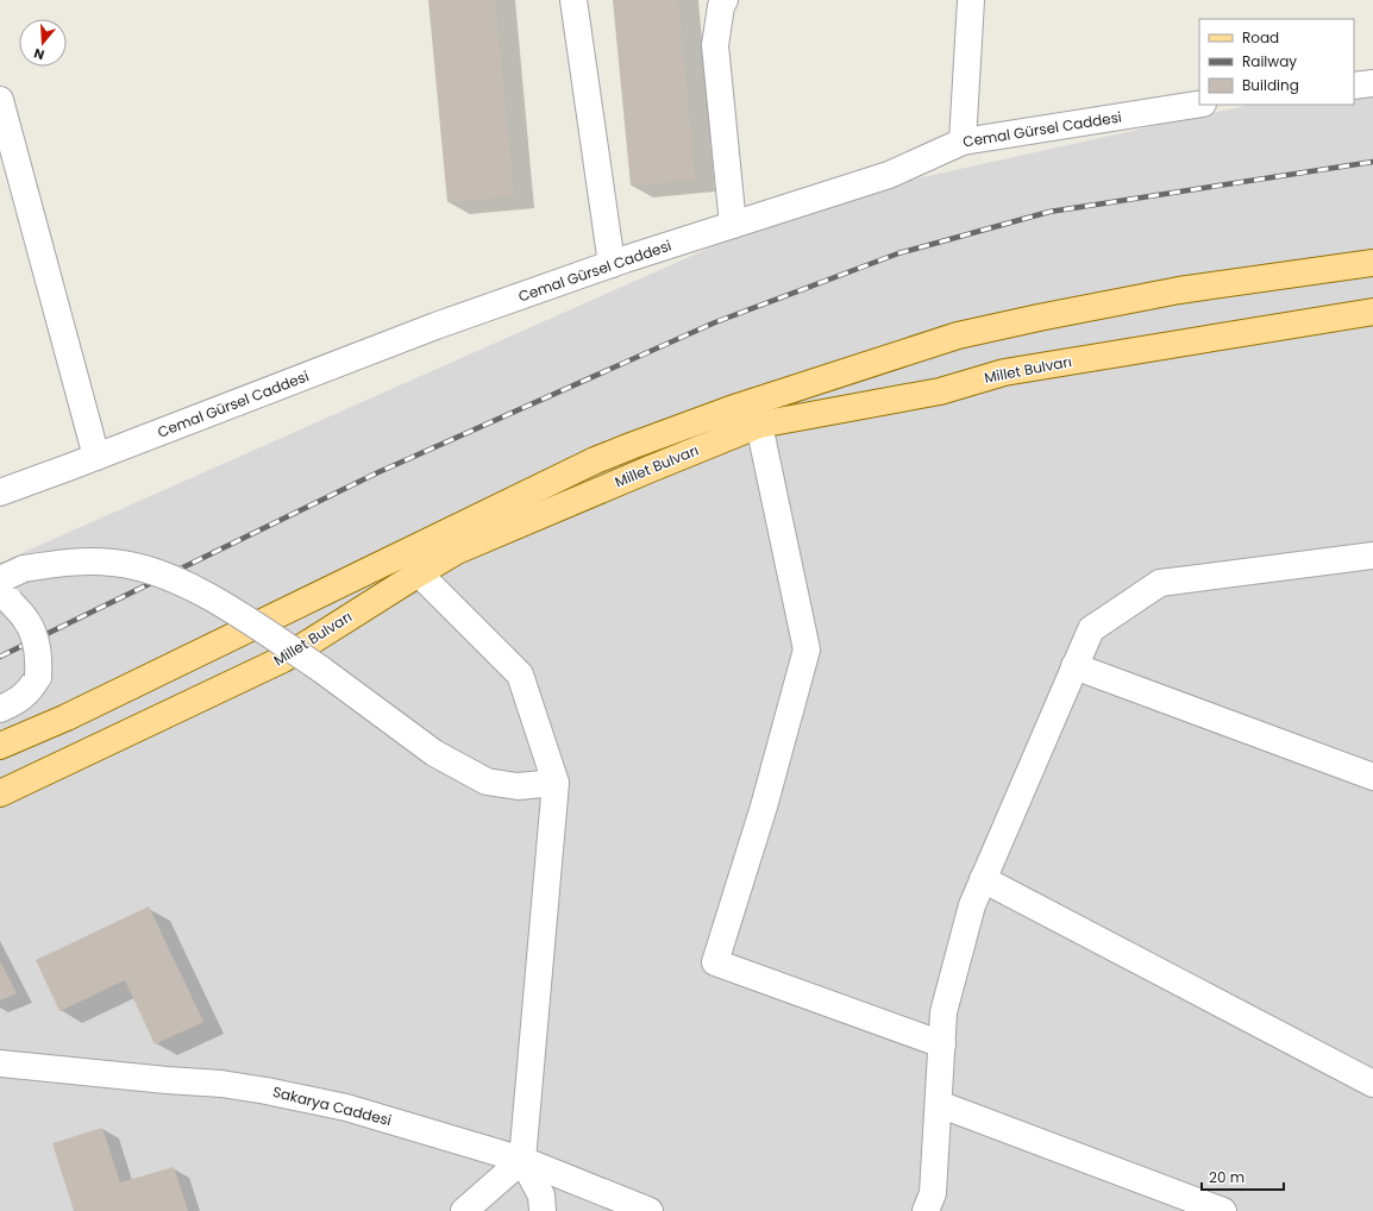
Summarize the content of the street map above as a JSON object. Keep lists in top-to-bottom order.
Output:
{
  "streets": {
    "main road": ["Millet Bulvarı"],
    "street": ["Cemal Gürsel Caddesi", "Sakarya Caddesi"]
  },
  "legend": ["Road", "Railway", "Building"],
  "scale_bar": "20 m",
  "north": "bottom"
}
